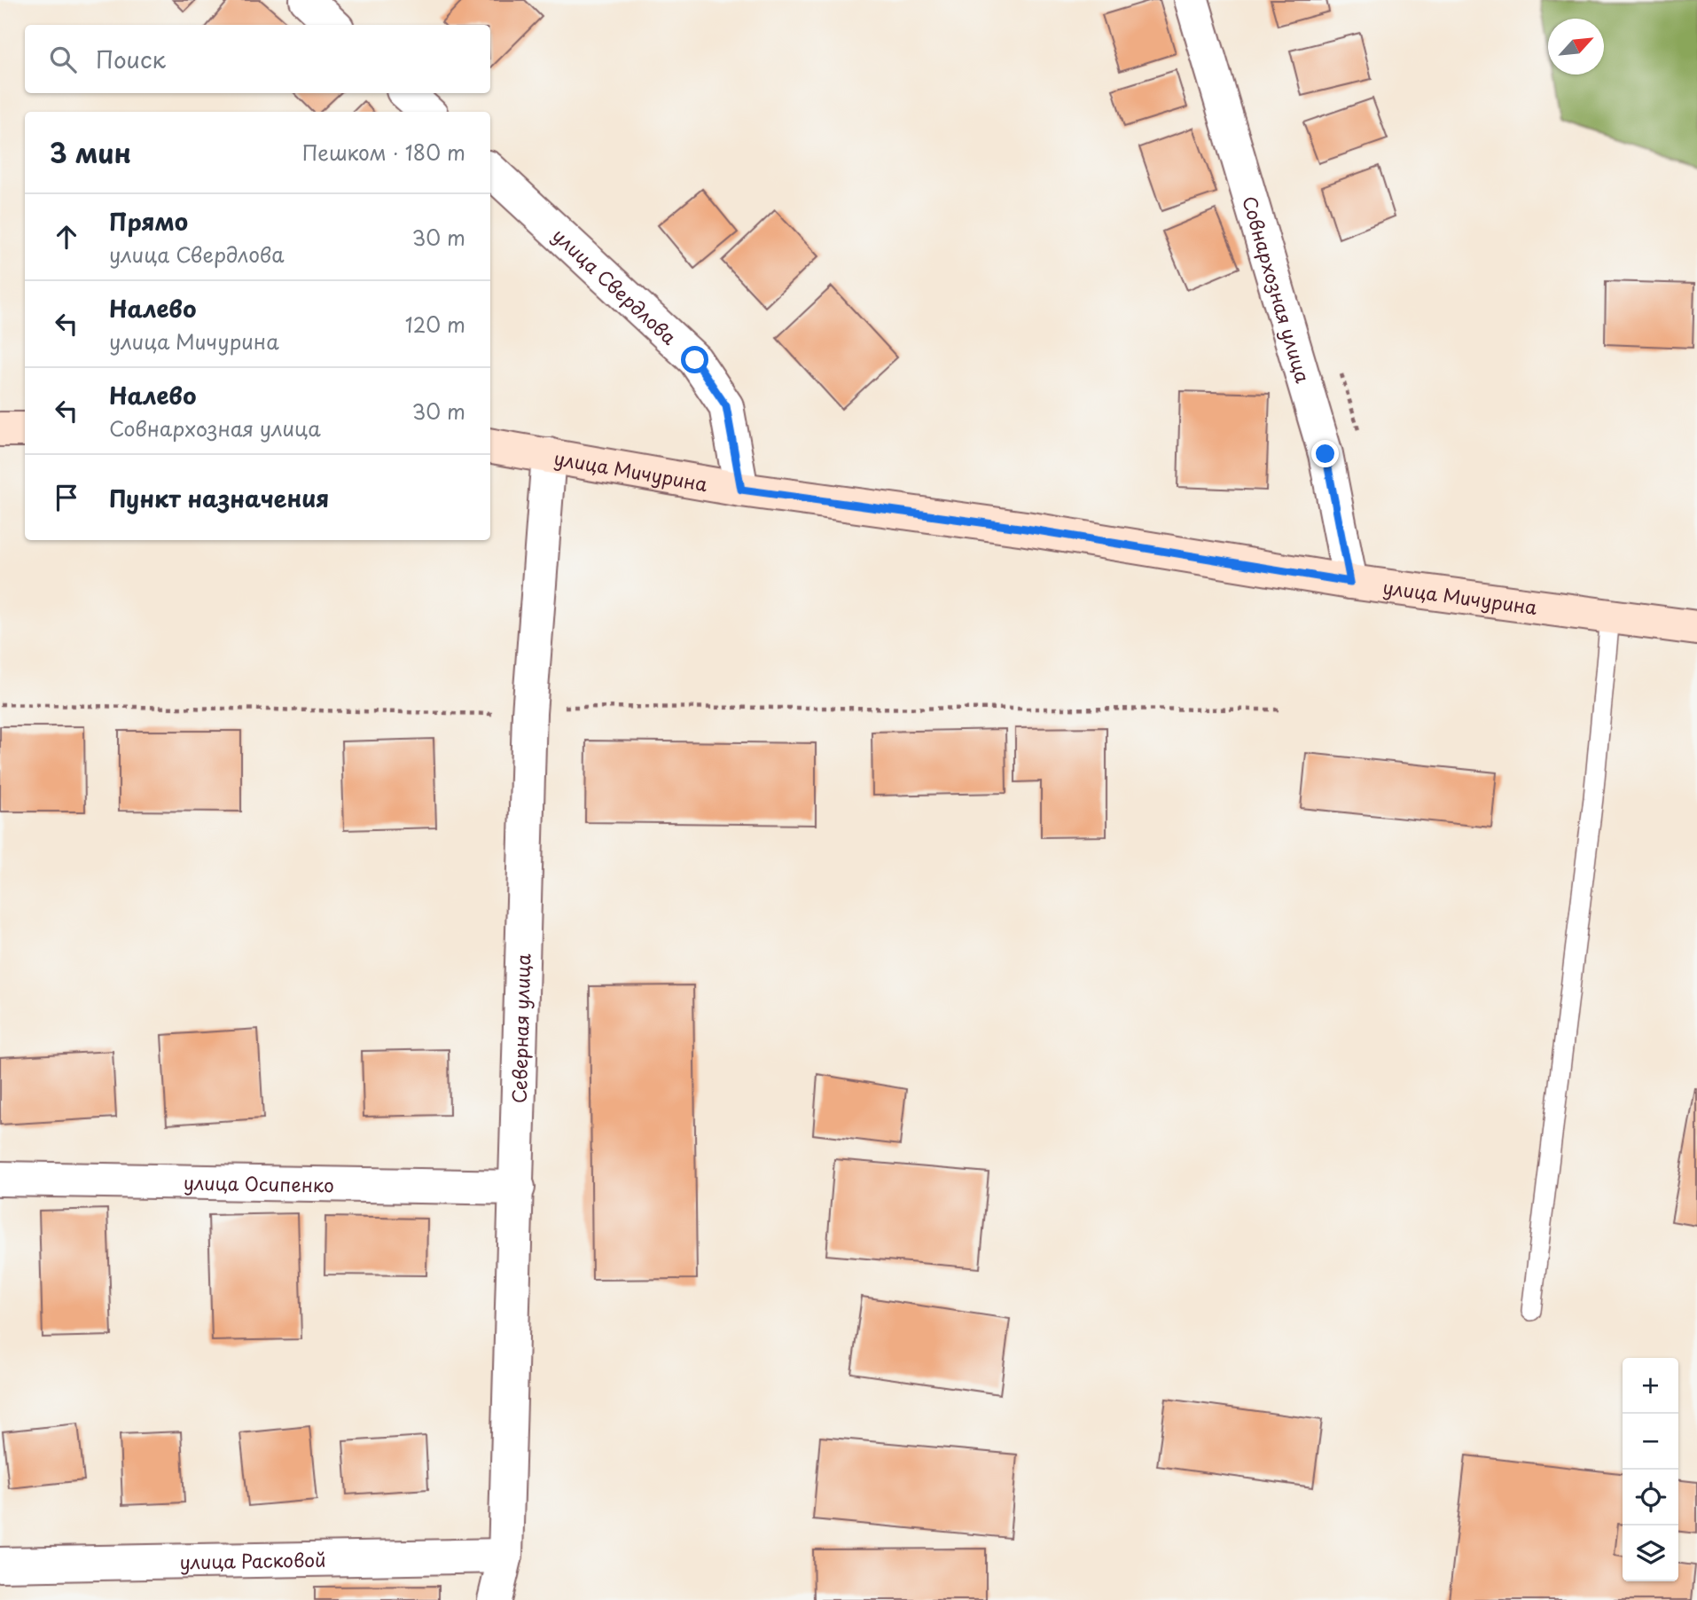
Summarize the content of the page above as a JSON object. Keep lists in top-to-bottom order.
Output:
{
  "streets": {
    "main road": ["улица Мичурина"],
    "street": [
      "улица Свердлова",
      "Совнархозная улица",
      "Северная улица",
      "улица Осипенко",
      "улица Расковой"
    ]
  },
  "crossings": [
    ["улица Свердлова", "улица Мичурина"],
    ["Совнархозная улица", "улица Мичурина"],
    ["улица Мичурина", "Северная улица"],
    ["Северная улица", "улица Осипенко"],
    ["Северная улица", "улица Расковой"]
  ],
  "north": "top right",
  "page": {
    "search": "Поиск",
    "heading": ["3 мин", "Пешком · 180 m"],
    "list": [
      ["Прямо", "улица Свердлова", "30 m"],
      ["Налево", "улица Мичурина", "120 m"],
      ["Налево", "Совнархозная улица", "30 m"],
      "Пункт назначения"
    ],
    "map_buttons": ["+", "−"]
  }
}
